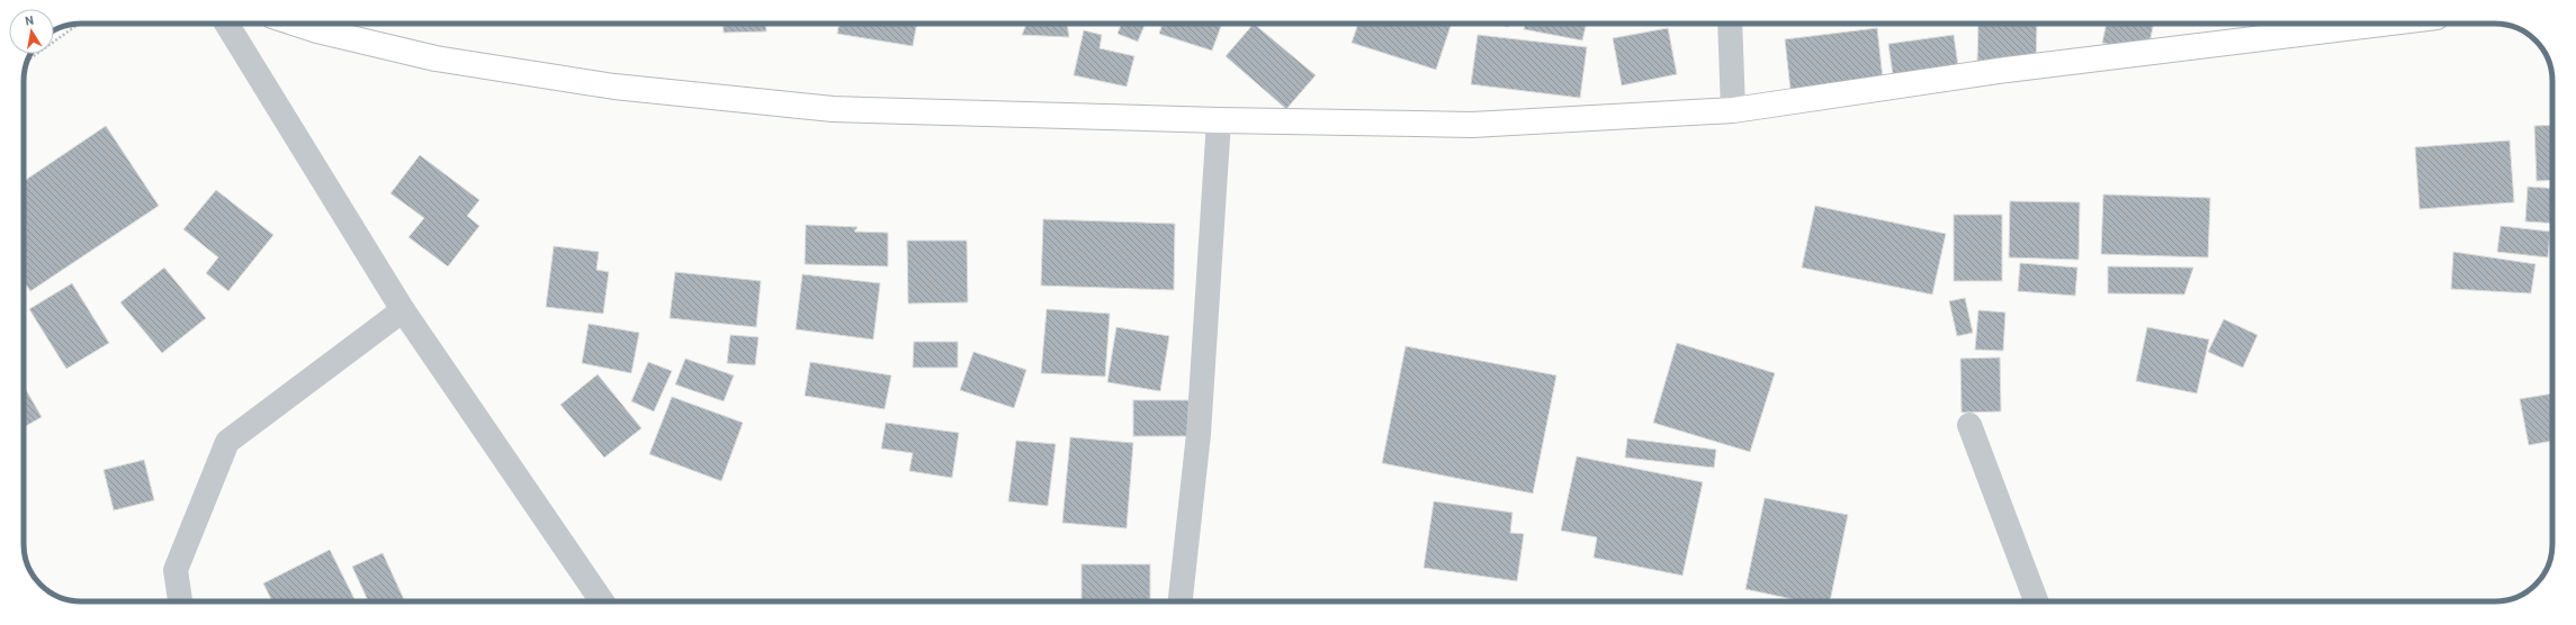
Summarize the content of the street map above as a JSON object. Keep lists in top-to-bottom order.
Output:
{
  "north": "top"
}
